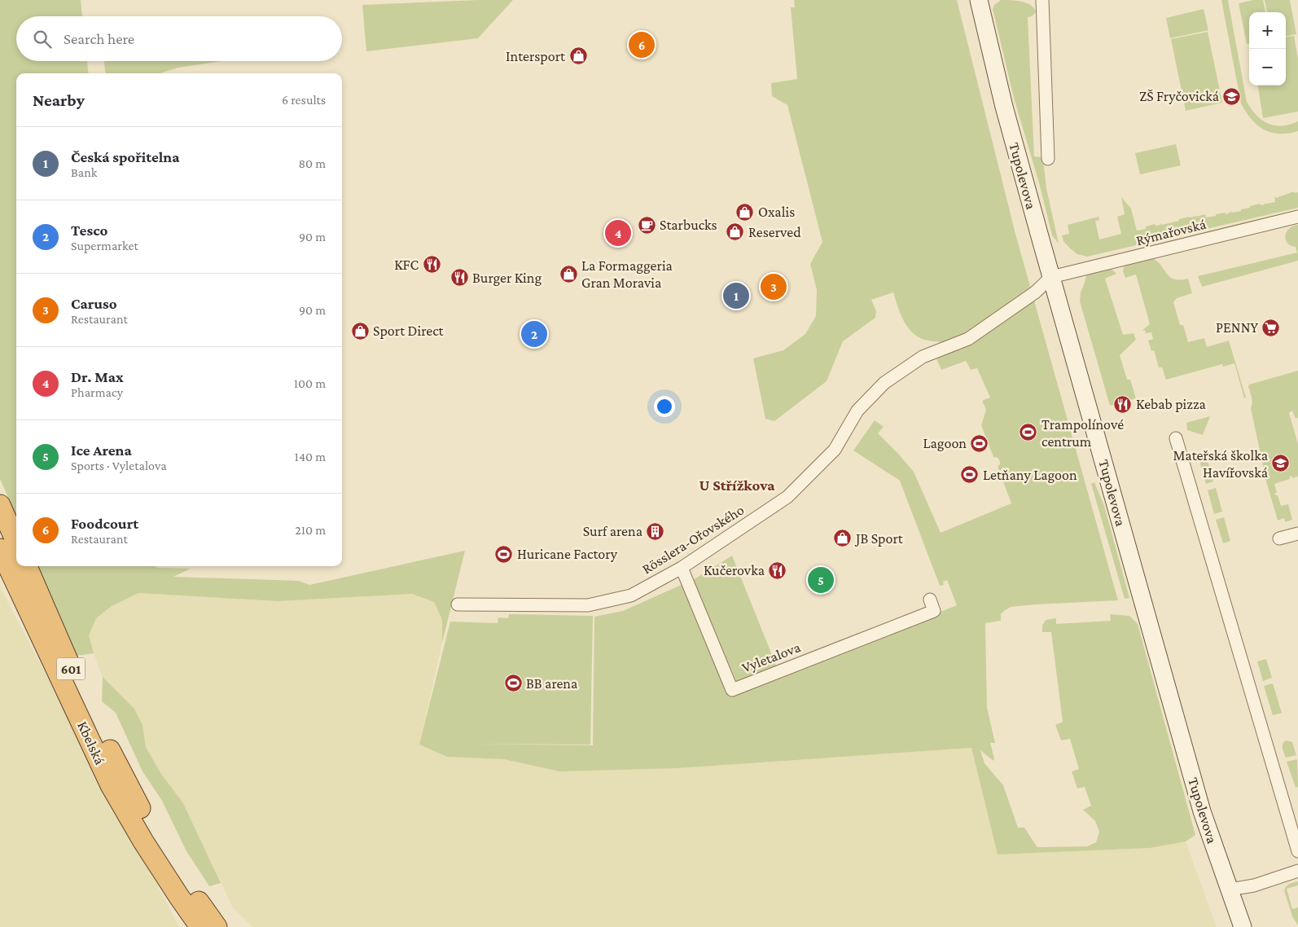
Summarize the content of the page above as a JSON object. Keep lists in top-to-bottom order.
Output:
{
  "streets": {
    "highway": ["601", "Kbelská"],
    "main road": ["Tupolevova"],
    "street": ["Rýmařovská", "Rösslera-Ořovského", "Vyletalova"]
  },
  "crossings": [
    ["Tupolevova", "Rýmařovská"],
    ["Tupolevova", "Rösslera-Ořovského"],
    ["Rýmařovská", "Rösslera-Ořovského"],
    ["Rösslera-Ořovského", "Vyletalova"]
  ],
  "districts": ["U Střížkova"],
  "places": {
    "shop": [
      "Intersport",
      "Oxalis",
      "Reserved",
      "La Formaggeria Gran Moravia",
      "Sport Direct",
      "JB Sport"
    ],
    "school or university": ["ZŠ Fryčovická", "Mateřská školka Havířovská"],
    "cafe": ["Starbucks"],
    "restaurant": [
      "KFC",
      "Burger King",
      "Kebab pizza",
      "Kučerovka"
    ],
    "supermarket": ["PENNY"],
    "sports": [
      "Trampolínové centrum",
      "Lagoon",
      "Letňany Lagoon",
      "Huricane Factory",
      "BB arena"
    ],
    "building": ["Surf arena"]
  },
  "page": {
    "map_buttons": ["+", "−"],
    "search": "Search here",
    "pins": [
      "6",
      "4",
      "3",
      "1",
      "2",
      "5"
    ],
    "heading": ["Nearby", "6 results"],
    "list": [
      {
        "mark": "1",
        "name": "Česká spořitelna",
        "note": "Bank",
        "value": "80 m"
      },
      {
        "mark": "2",
        "name": "Tesco",
        "note": "Supermarket",
        "value": "90 m"
      },
      {
        "mark": "3",
        "name": "Caruso",
        "note": "Restaurant",
        "value": "90 m"
      },
      {
        "mark": "4",
        "name": "Dr. Max",
        "note": "Pharmacy",
        "value": "100 m"
      },
      {
        "mark": "5",
        "name": "Ice Arena",
        "note": "Sports · Vyletalova",
        "value": "140 m"
      },
      {
        "mark": "6",
        "name": "Foodcourt",
        "note": "Restaurant",
        "value": "210 m"
      }
    ]
  }
}
